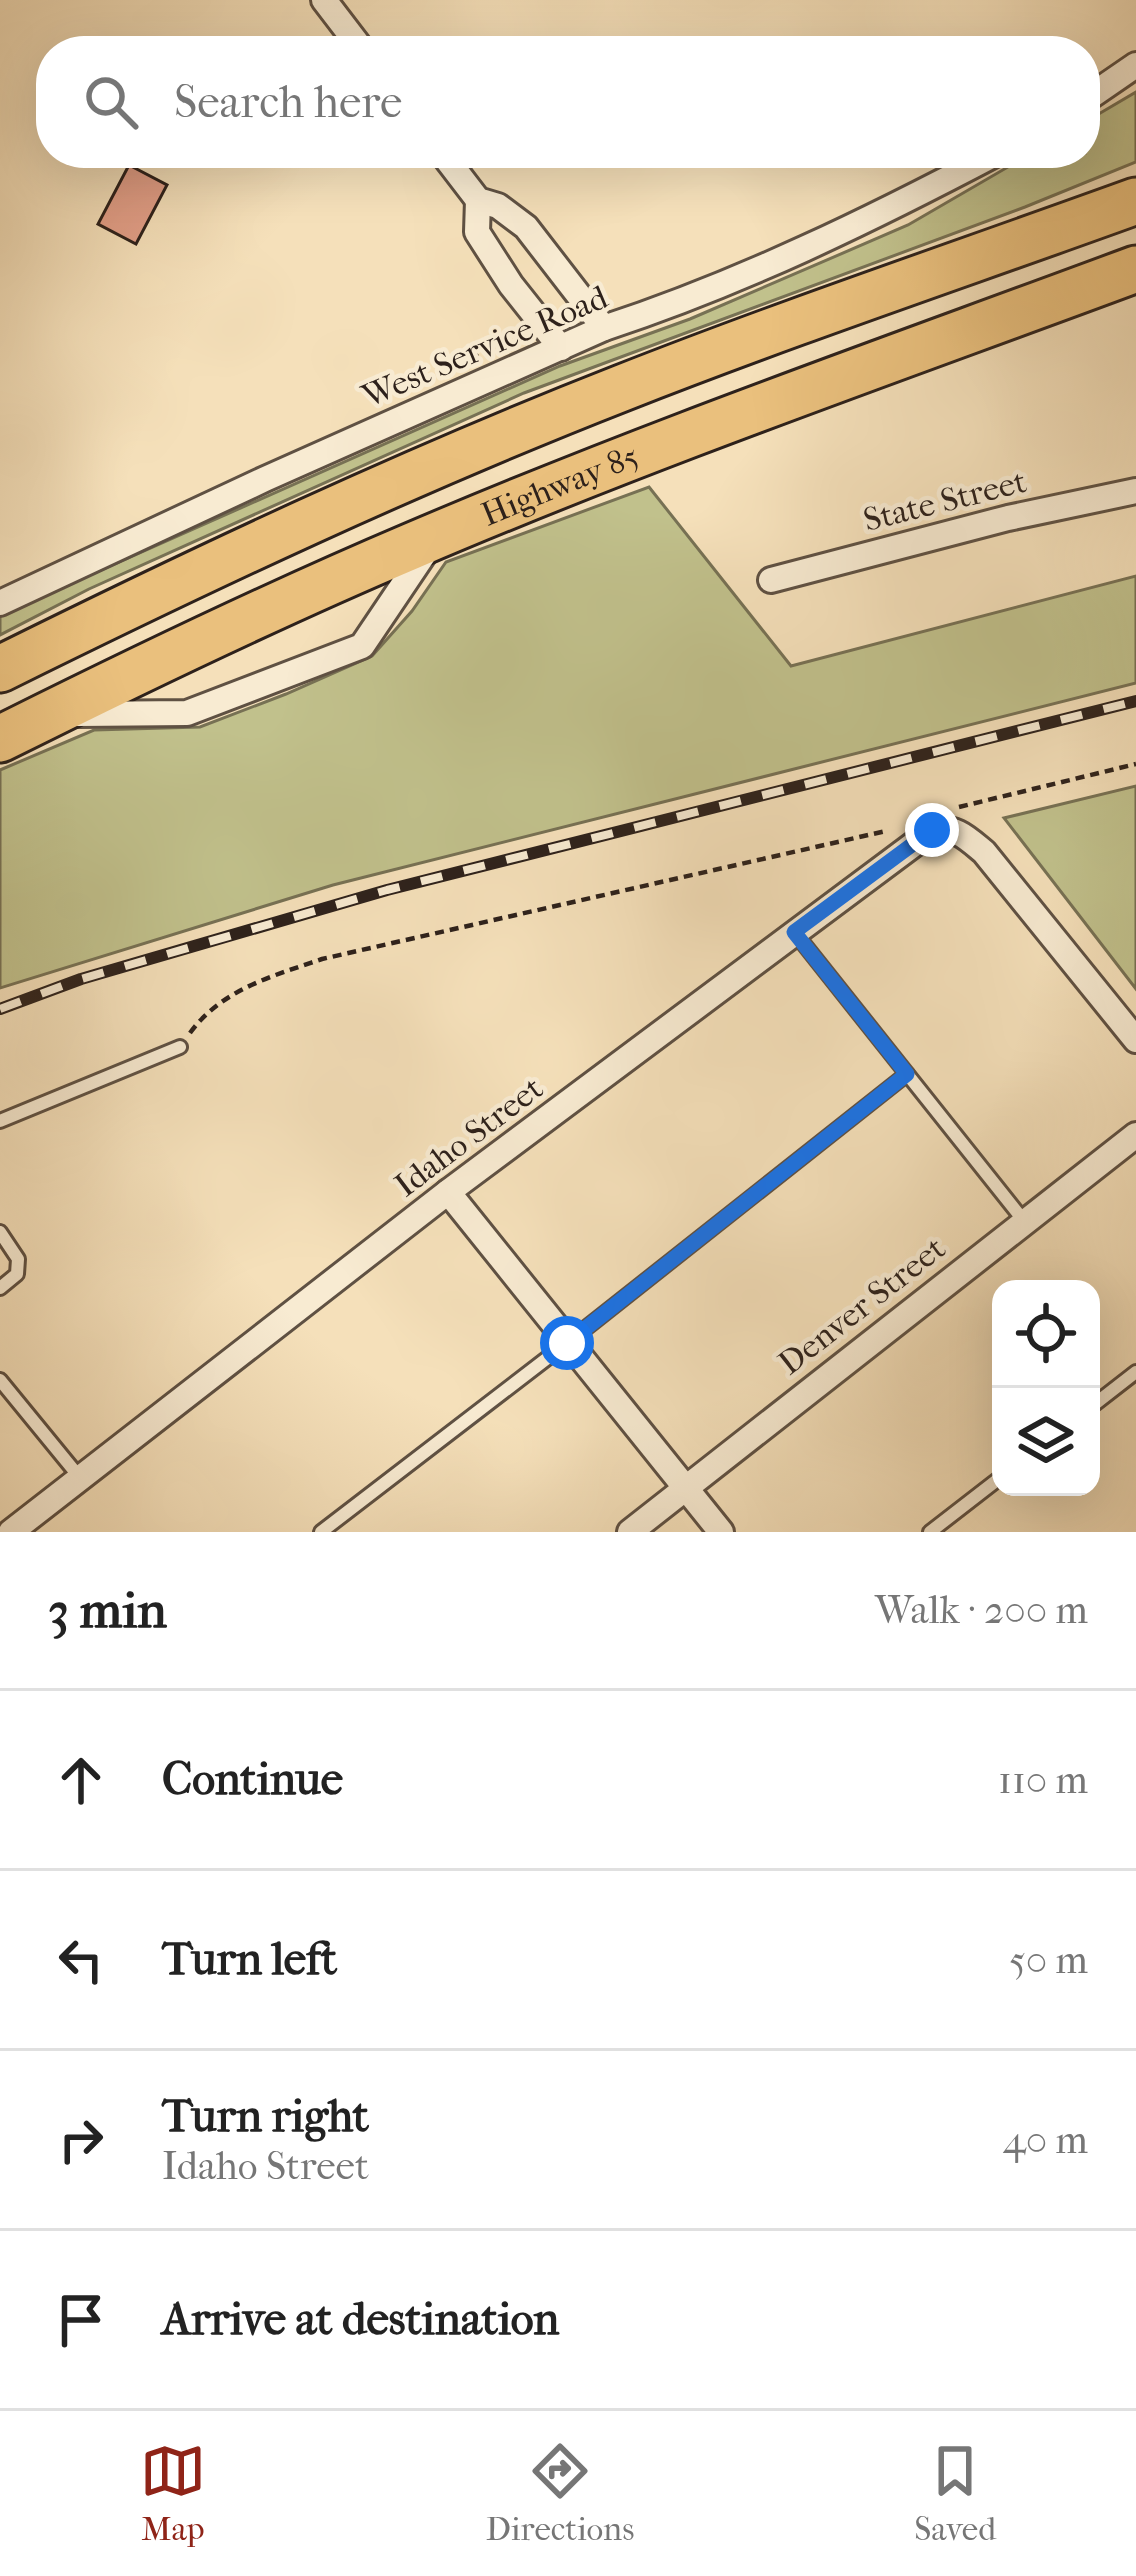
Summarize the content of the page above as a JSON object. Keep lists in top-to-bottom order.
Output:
{
  "streets": {
    "highway": ["Highway 85"],
    "street": [
      "West Service Road",
      "State Street",
      "Idaho Street",
      "Denver Street"
    ]
  },
  "page": {
    "search": "Search here",
    "heading": ["3 min", "Walk · 200 m"],
    "list": [
      ["Continue", "110 m"],
      ["Turn left", "50 m"],
      ["Turn right", "Idaho Street", "40 m"],
      "Arrive at destination"
    ],
    "nav": ["Map", "Directions", "Saved"]
  }
}
